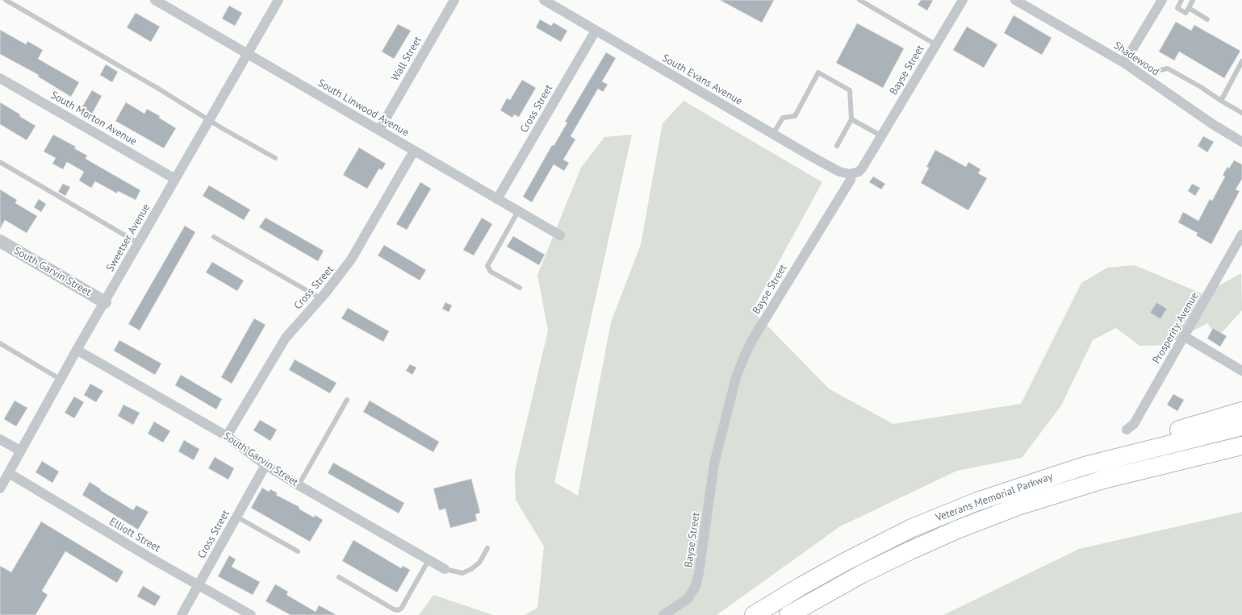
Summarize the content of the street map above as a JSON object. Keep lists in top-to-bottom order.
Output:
{
  "streets": {
    "highway": ["Veterans Memorial Parkway"],
    "street": [
      "Wall Street",
      "Shadewood",
      "Bayse Street",
      "South Evans Avenue",
      "South Linwood Avenue",
      "Cross Street",
      "South Morton Avenue",
      "Sweetser Avenue",
      "South Garvin Street",
      "Prosperity Avenue",
      "Elliott Street"
    ]
  },
  "crossings": [
    ["Wall Street", "South Linwood Avenue"],
    ["Bayse Street", "South Evans Avenue"],
    ["South Evans Avenue", "Cross Street"],
    ["South Linwood Avenue", "Cross Street"],
    ["South Linwood Avenue", "Sweetser Avenue"],
    ["Cross Street", "South Garvin Street"],
    ["Cross Street", "Elliott Street"],
    ["South Morton Avenue", "Sweetser Avenue"],
    ["Sweetser Avenue", "South Garvin Street"],
    ["Sweetser Avenue", "Elliott Street"]
  ]
}
